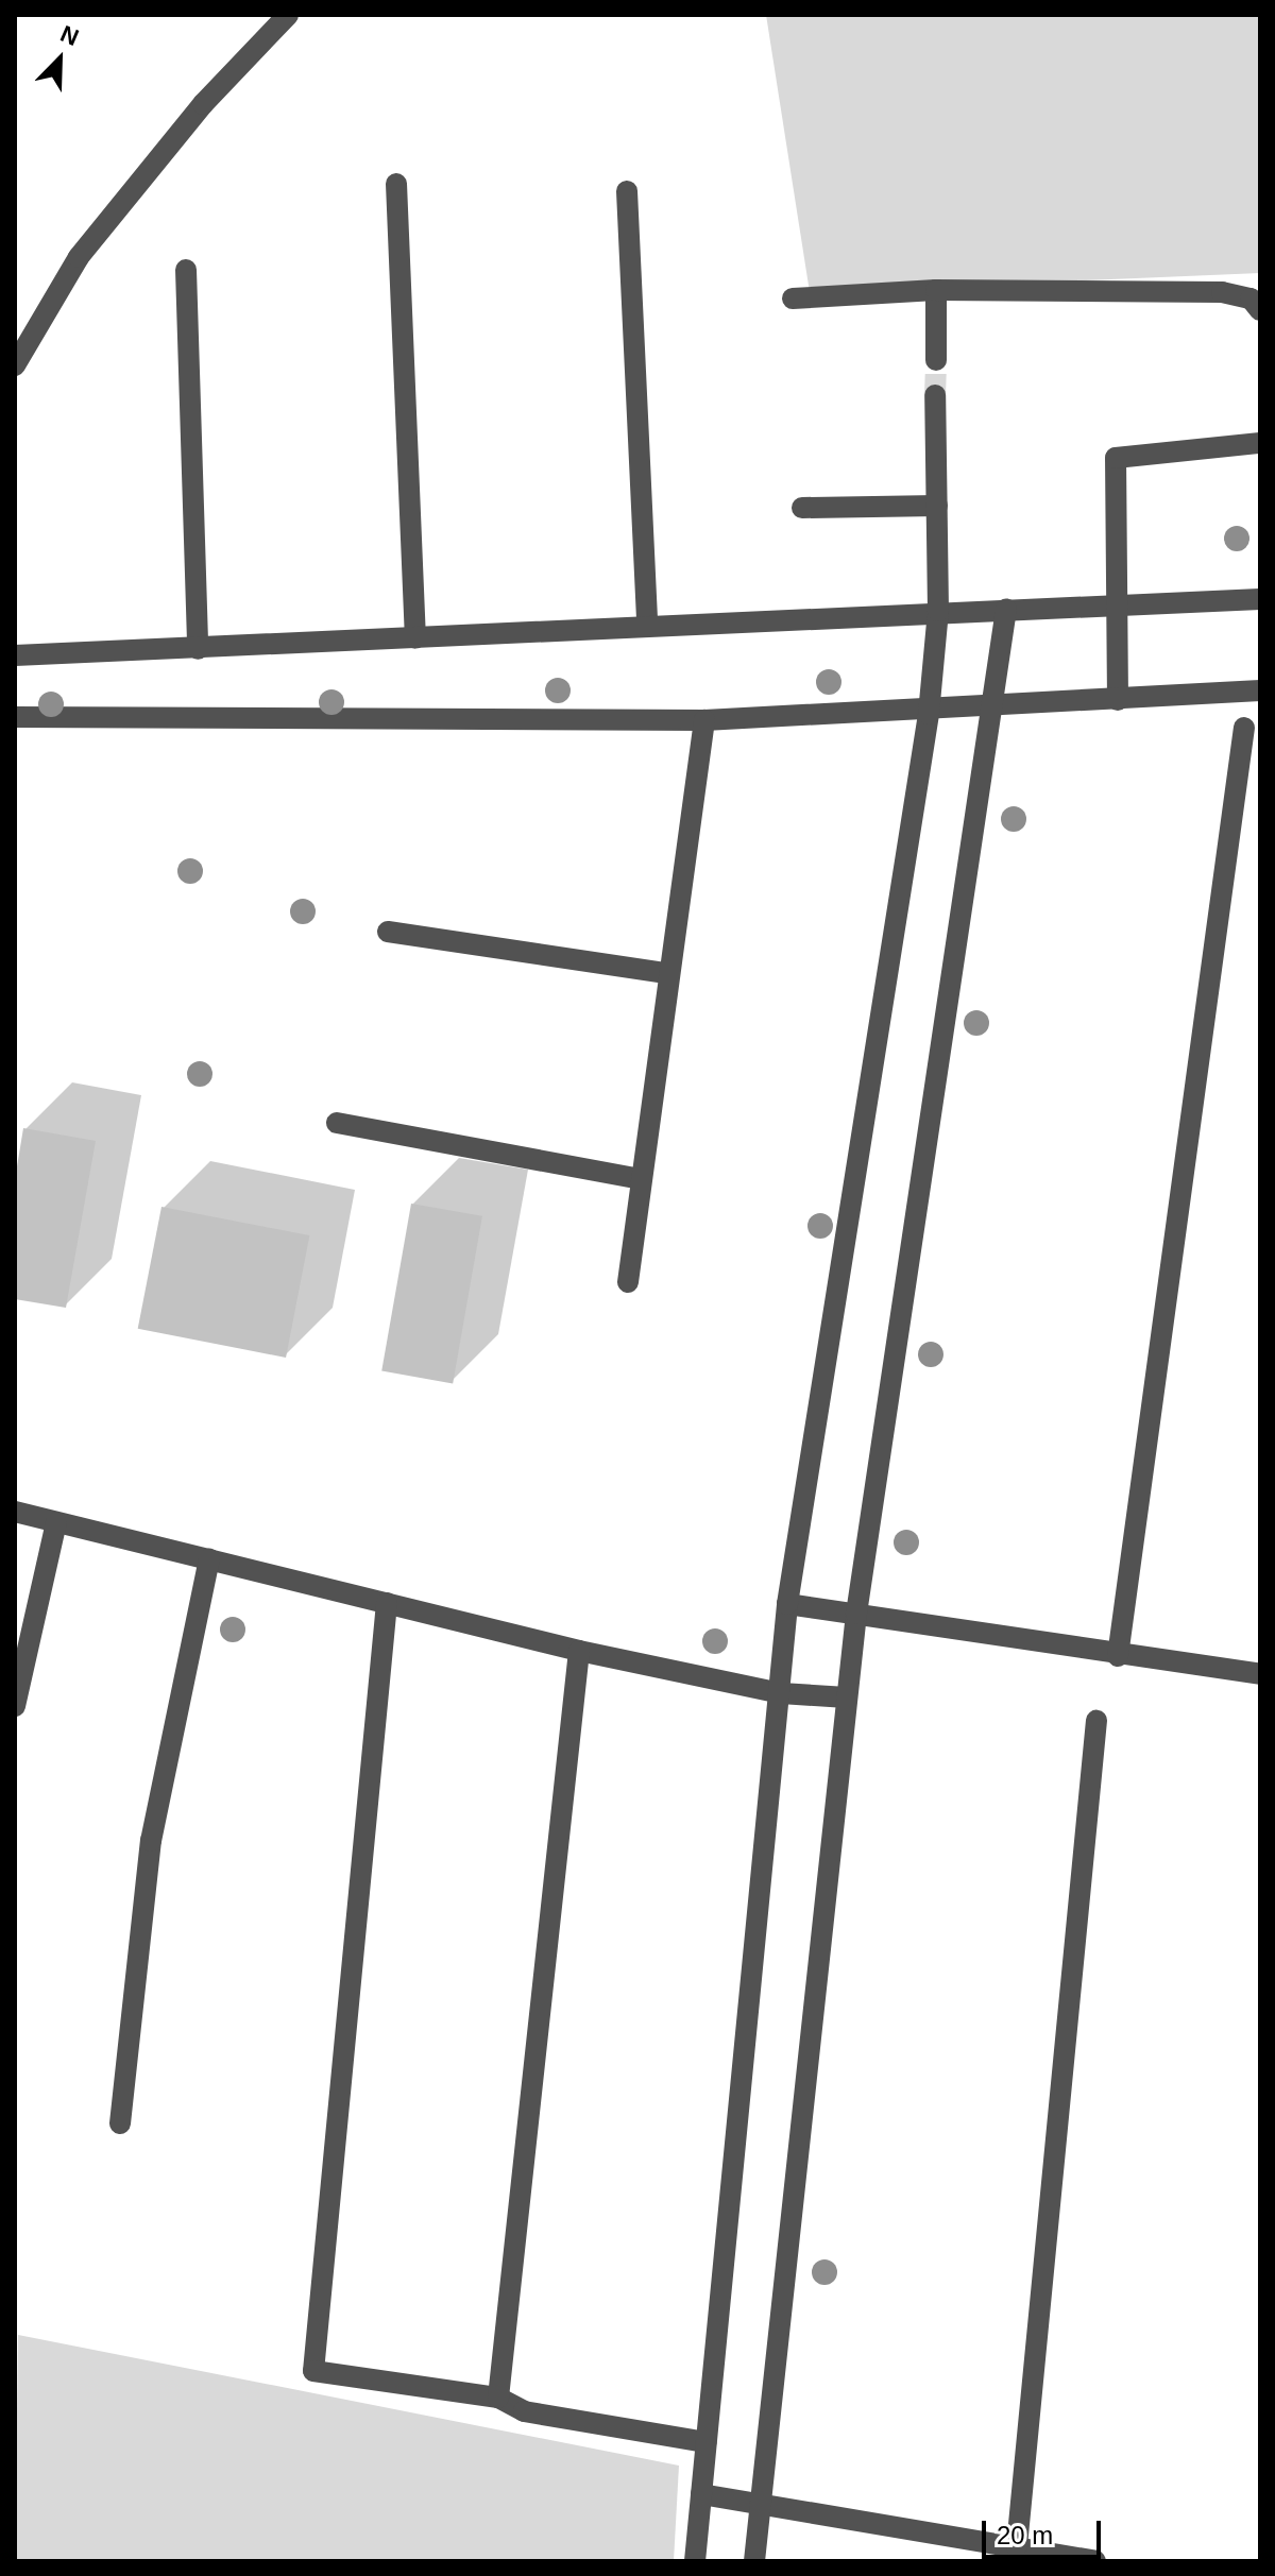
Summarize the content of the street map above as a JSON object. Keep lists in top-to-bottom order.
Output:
{
  "scale_bar": "20 m",
  "north": "top right"
}
